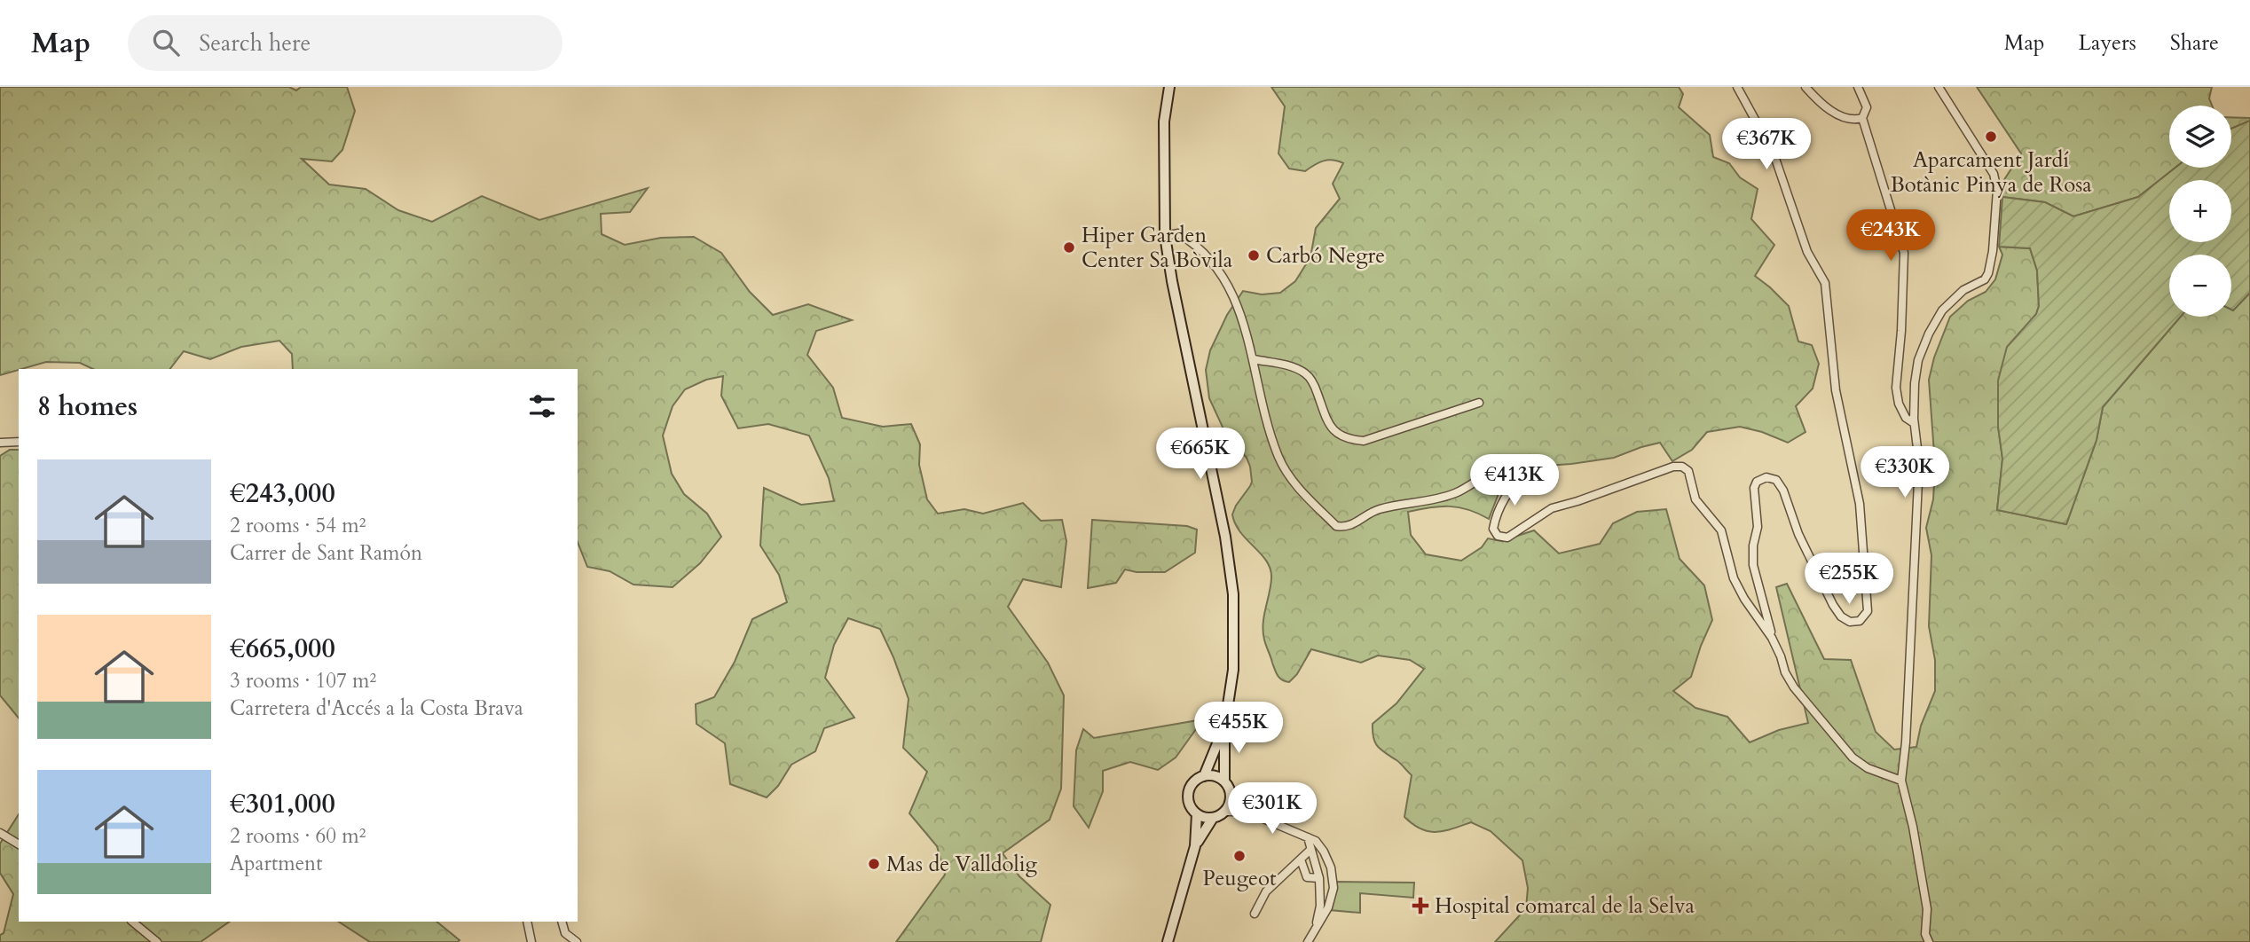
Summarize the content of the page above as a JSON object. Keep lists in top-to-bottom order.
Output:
{
  "places": {
    "other": [
      "Aparcament Jardí Botànic Pinya de Rosa",
      "Hiper Garden Center Sa Bòvila",
      "Carbó Negre",
      "Peugeot",
      "Mas de Valldolig"
    ],
    "health": ["Hospital comarcal de la Selva"]
  },
  "page": {
    "header": "Map",
    "search": "Search here",
    "nav": ["Map", "Layers", "Share"],
    "map_buttons": ["+", "−"],
    "price": [
      "€367K",
      "€243K",
      "€665K",
      "€330K",
      "€413K",
      "€255K",
      "€455K",
      "€301K"
    ],
    "heading": "8 homes",
    "list": [
      {
        "name": "€243,000",
        "note": "2 rooms · 54 m² · Carrer de Sant Ramón"
      },
      {
        "name": "€665,000",
        "note": "3 rooms · 107 m² · Carretera d'Accés a la Costa Brava"
      },
      {
        "name": "€301,000",
        "note": "2 rooms · 60 m² · Apartment"
      }
    ]
  }
}
